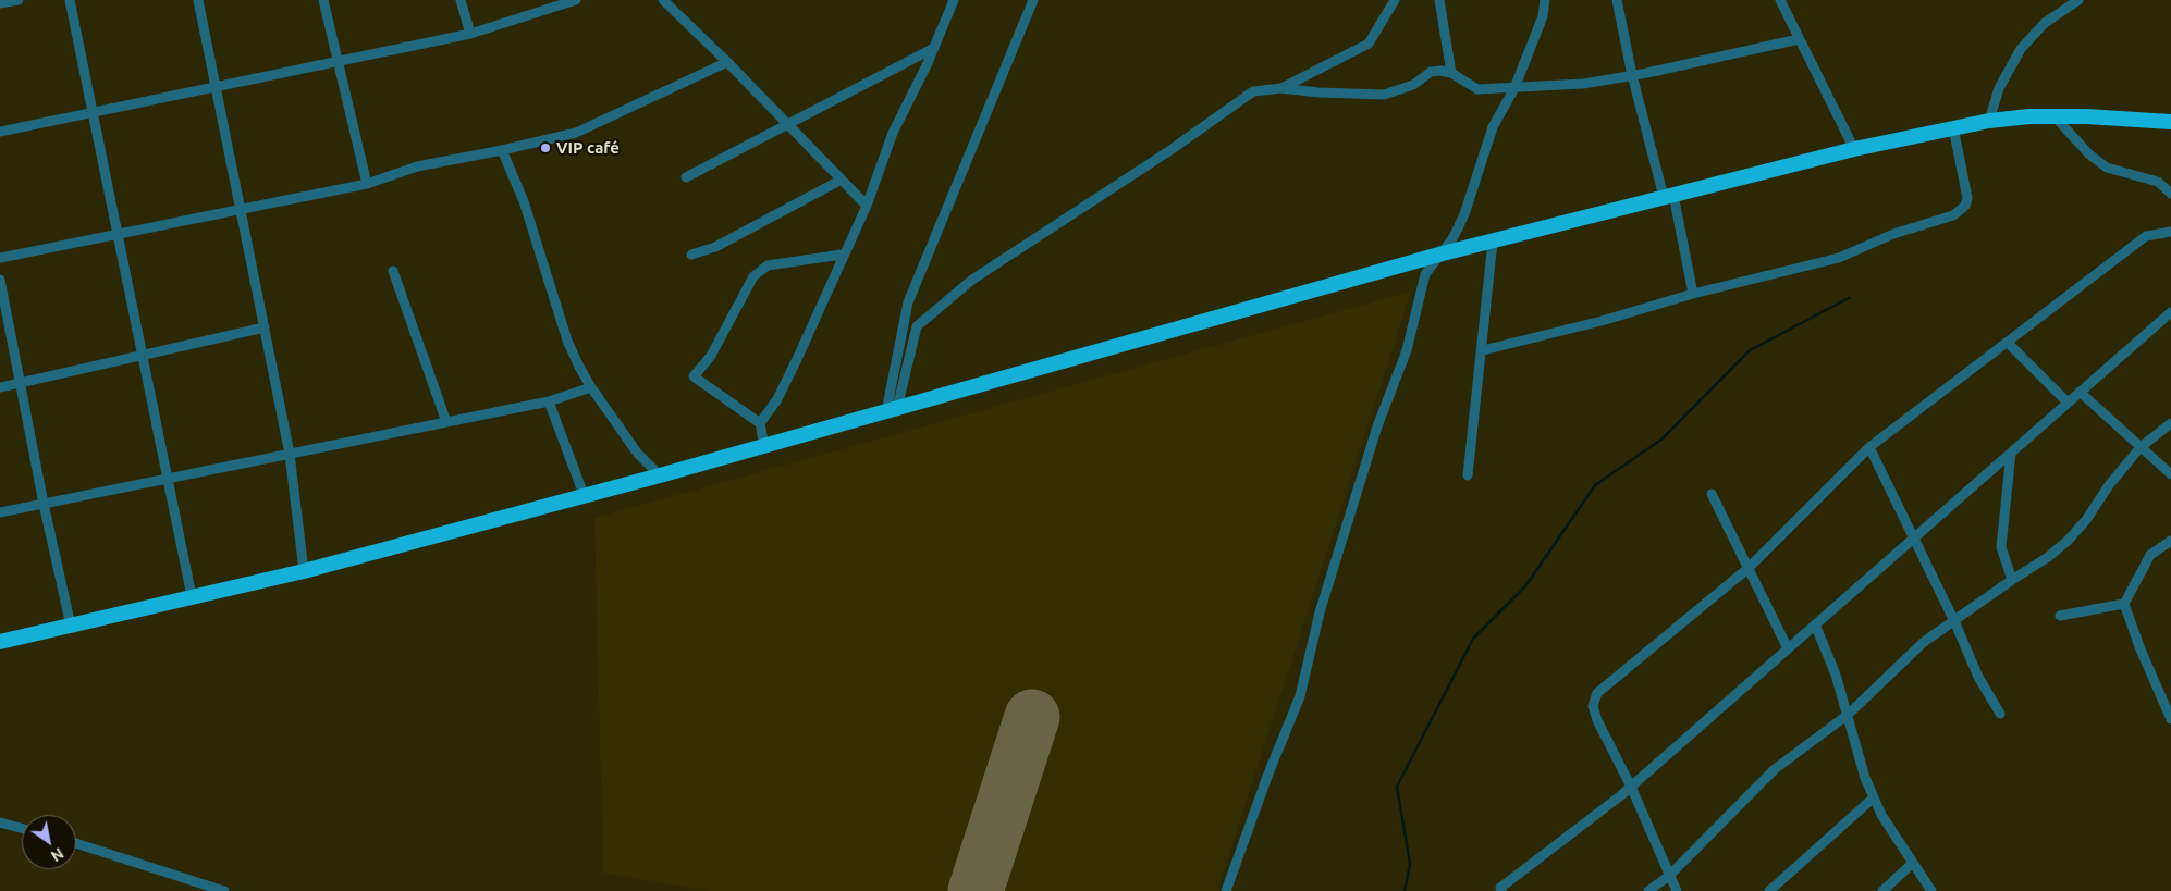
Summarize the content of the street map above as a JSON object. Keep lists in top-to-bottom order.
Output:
{
  "places": ["VIP café"],
  "north": "bottom right"
}
